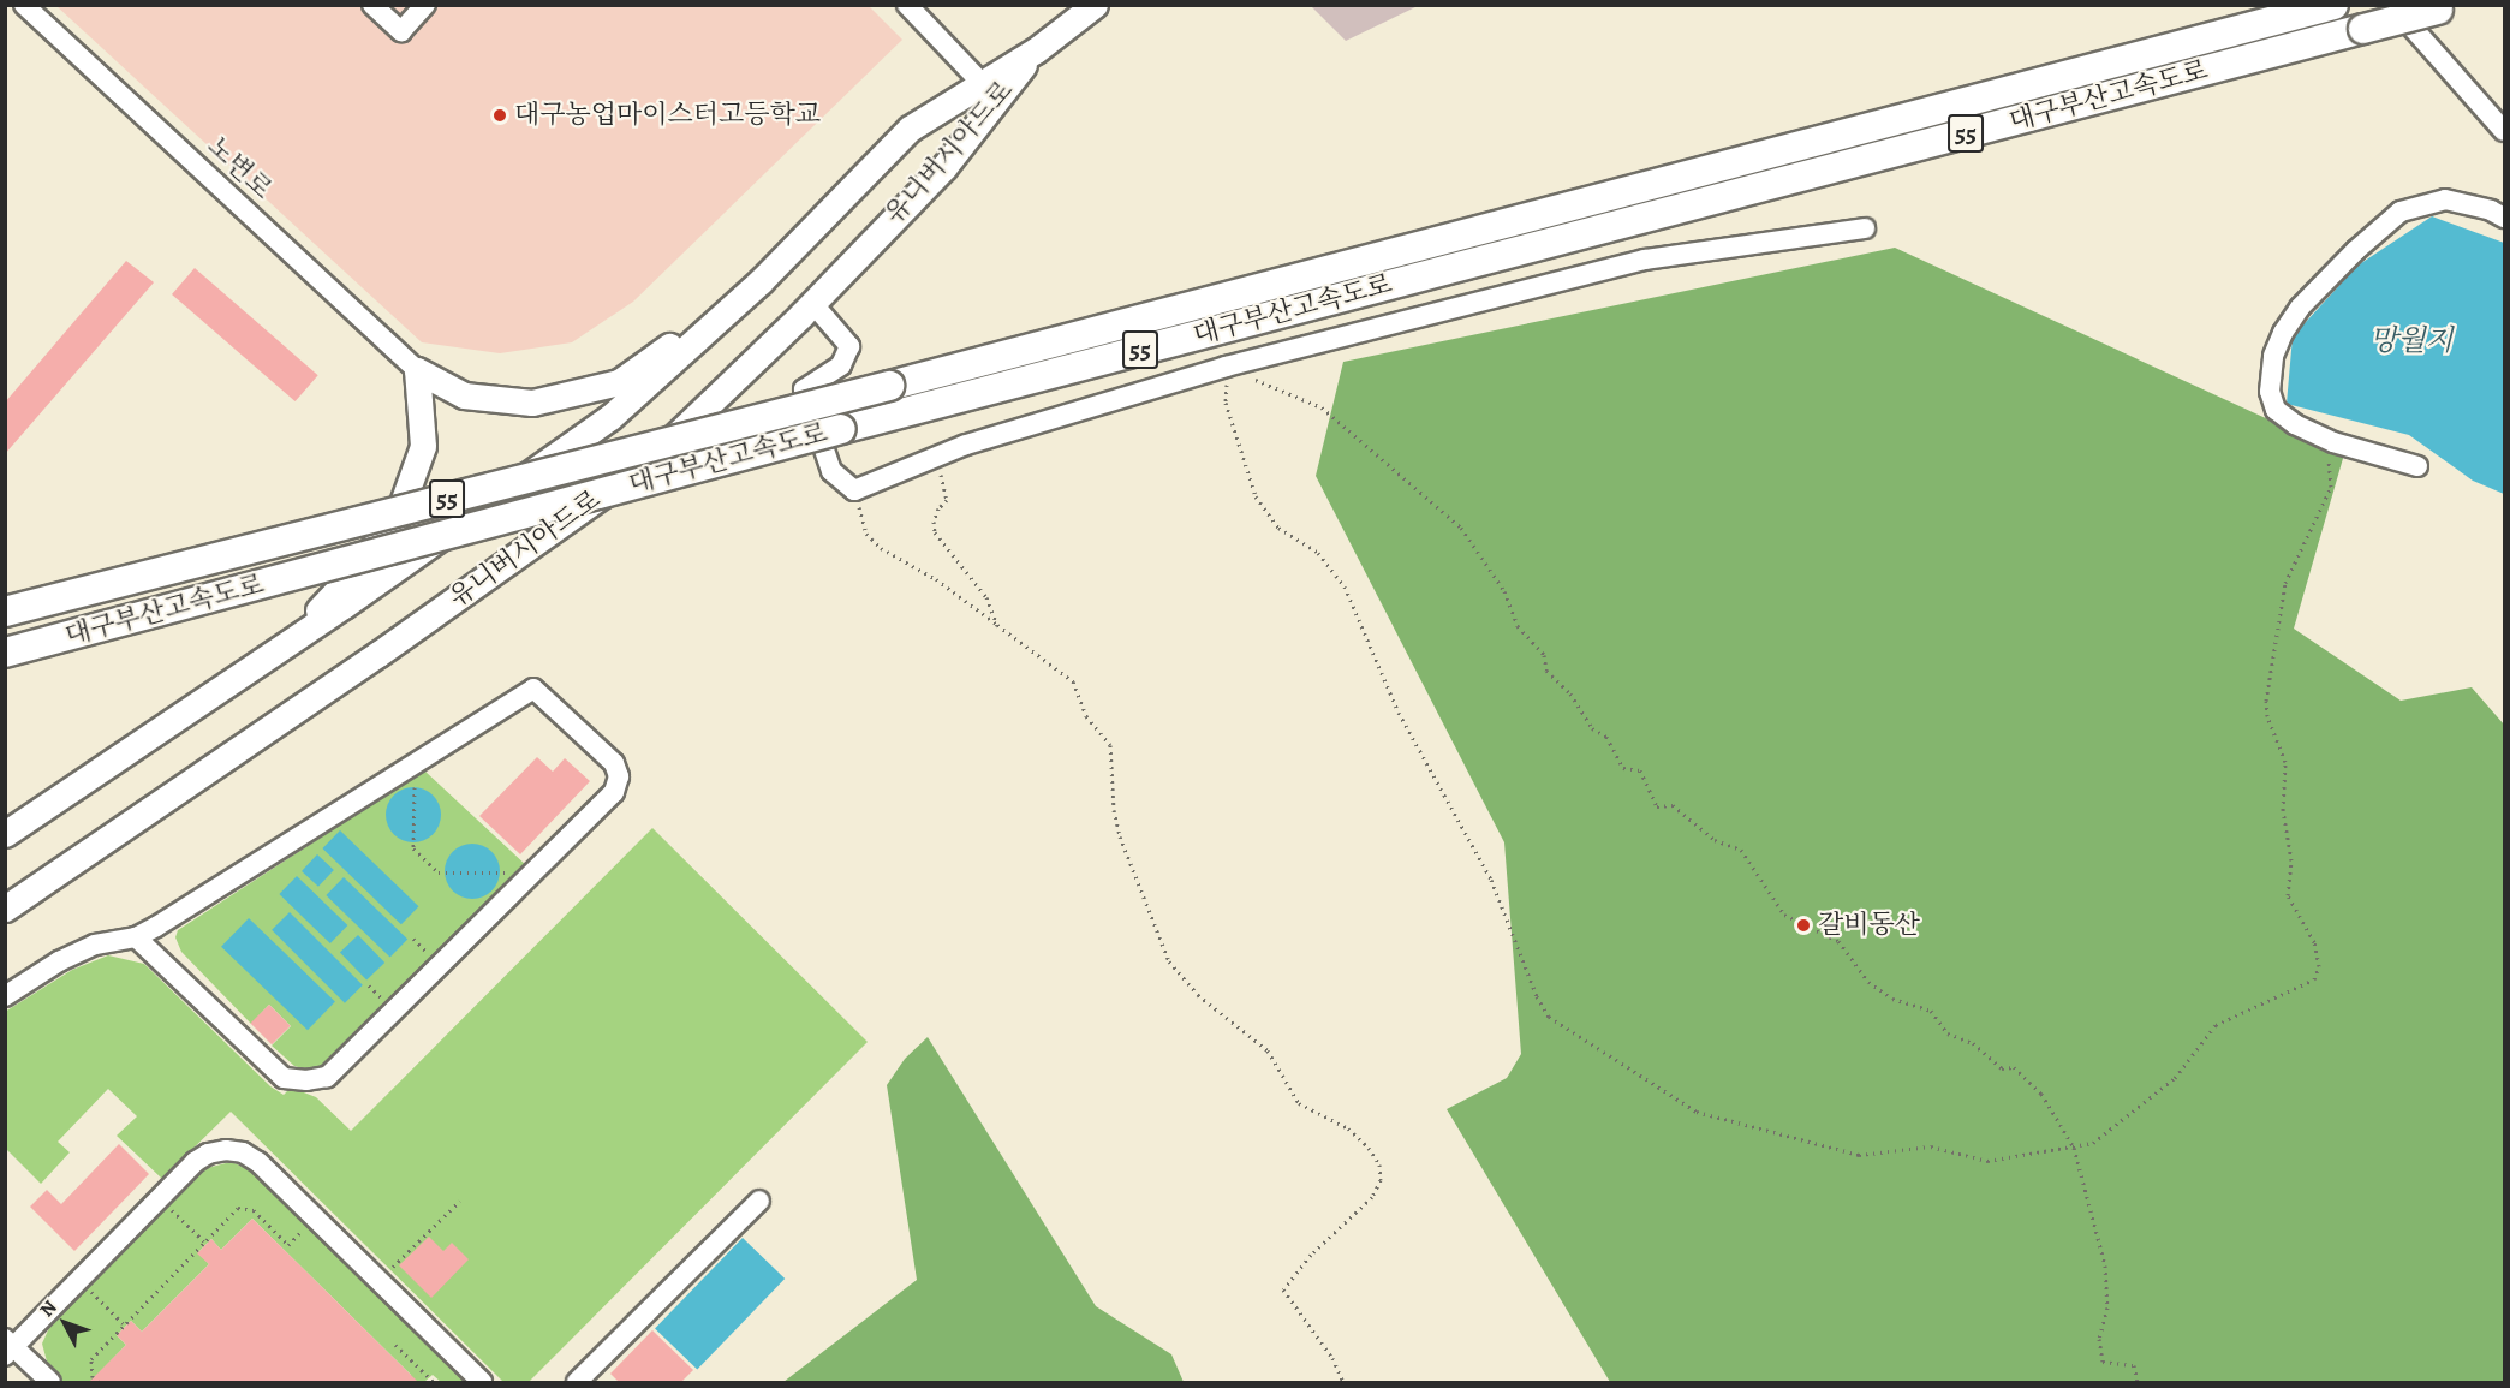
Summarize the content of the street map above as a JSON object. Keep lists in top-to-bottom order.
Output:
{
  "streets": {
    "highway": ["대구부산고속도로", "55"],
    "main road": ["유니버시아드로"],
    "street": ["노변로"]
  },
  "water": ["망월지"],
  "places": ["대구농업마이스터고등학교", "갈비동산"],
  "north": "top left"
}
